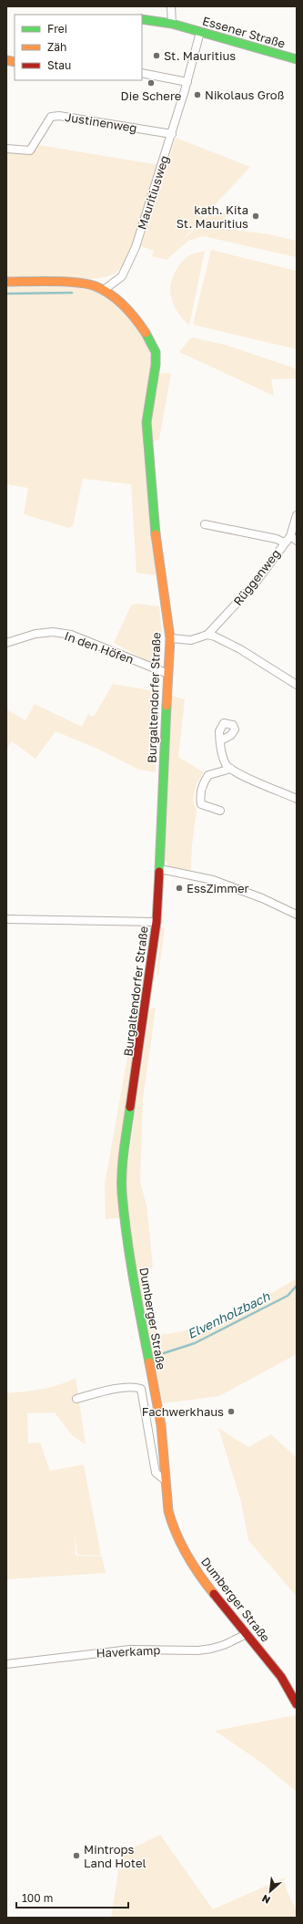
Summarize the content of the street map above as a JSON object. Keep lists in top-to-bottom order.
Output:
{
  "streets": {
    "main road": ["Essener Straße", "Burgaltendorfer Straße", "Dumberger Straße"],
    "street": [
      "Justinenweg",
      "Mauritiusweg",
      "Rüggenweg",
      "In den Höfen",
      "Haverkamp"
    ]
  },
  "crossings": [
    ["Essener Straße", "Mauritiusweg"],
    ["Justinenweg", "Mauritiusweg"],
    ["Mauritiusweg", "Burgaltendorfer Straße"],
    ["In den Höfen", "Burgaltendorfer Straße"],
    ["Burgaltendorfer Straße", "Dumberger Straße"],
    ["Dumberger Straße", "Haverkamp"]
  ],
  "water": ["Elvenholzbach"],
  "places": [
    "St. Mauritius",
    "Die Schere",
    "Nikolaus Groß",
    "kath. Kita St. Mauritius",
    "EssZimmer",
    "Fachwerkhaus",
    "Mintrops Land Hotel"
  ],
  "legend": ["Frei", "Zäh", "Stau"],
  "scale_bar": "100 m",
  "north": "bottom left"
}
